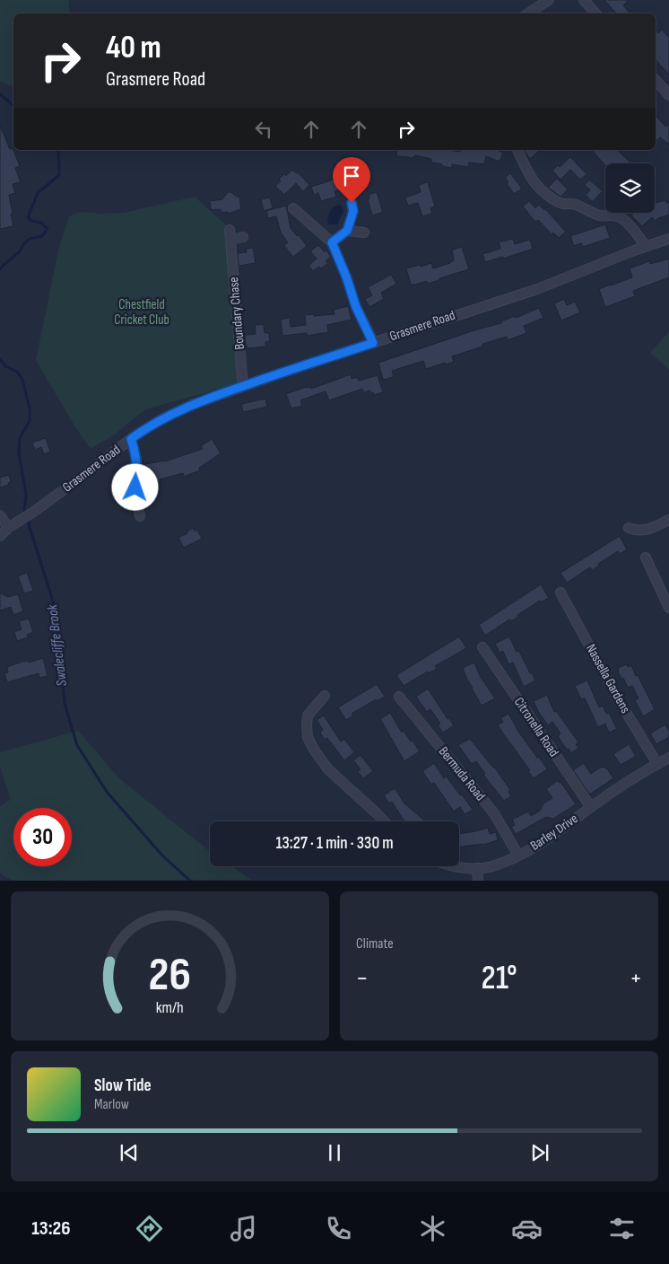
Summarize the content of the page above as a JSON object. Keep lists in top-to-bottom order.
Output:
{
  "streets": {
    "street": [
      "Boundary Chase",
      "Grasmere Road",
      "Nassella Gardens",
      "Citronella Road",
      "Bermuda Road",
      "Barley Drive"
    ]
  },
  "crossings": [
    ["Boundary Chase", "Grasmere Road"],
    ["Nassella Gardens", "Barley Drive"],
    ["Citronella Road", "Barley Drive"],
    ["Bermuda Road", "Barley Drive"]
  ],
  "water": ["Swalecliffe Brook"],
  "parks": ["Chestfield Cricket Club"],
  "page": {
    "turn": ["40 m", "Grasmere Road"],
    "limit": "30",
    "trip": "13:27 · 1 min · 330 m",
    "tile": "Climate",
    "heat": ["−", "21°", "+"],
    "song": ["Slow Tide", "Marlow"],
    "tabs": "13:26",
    "gauge": ["26", "km/h"]
  }
}
